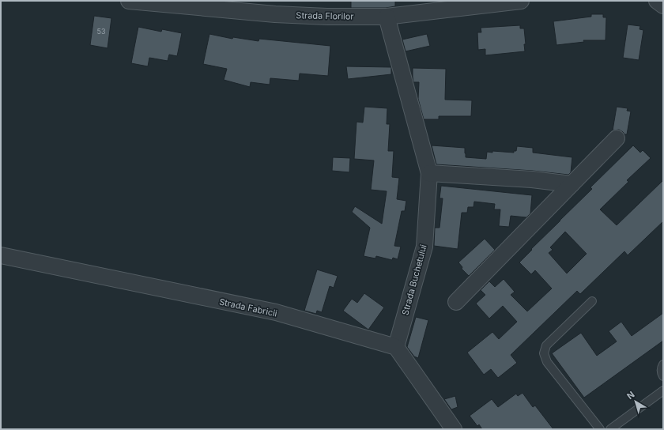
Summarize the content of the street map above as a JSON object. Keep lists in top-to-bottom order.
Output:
{
  "streets": {
    "street": ["Strada Florilor", "Strada Buchetului", "Strada Fabricii"]
  },
  "crossings": [
    ["Strada Florilor", "Strada Buchetului"],
    ["Strada Buchetului", "Strada Fabricii"]
  ],
  "house_numbers": ["53"],
  "north": "top left"
}
